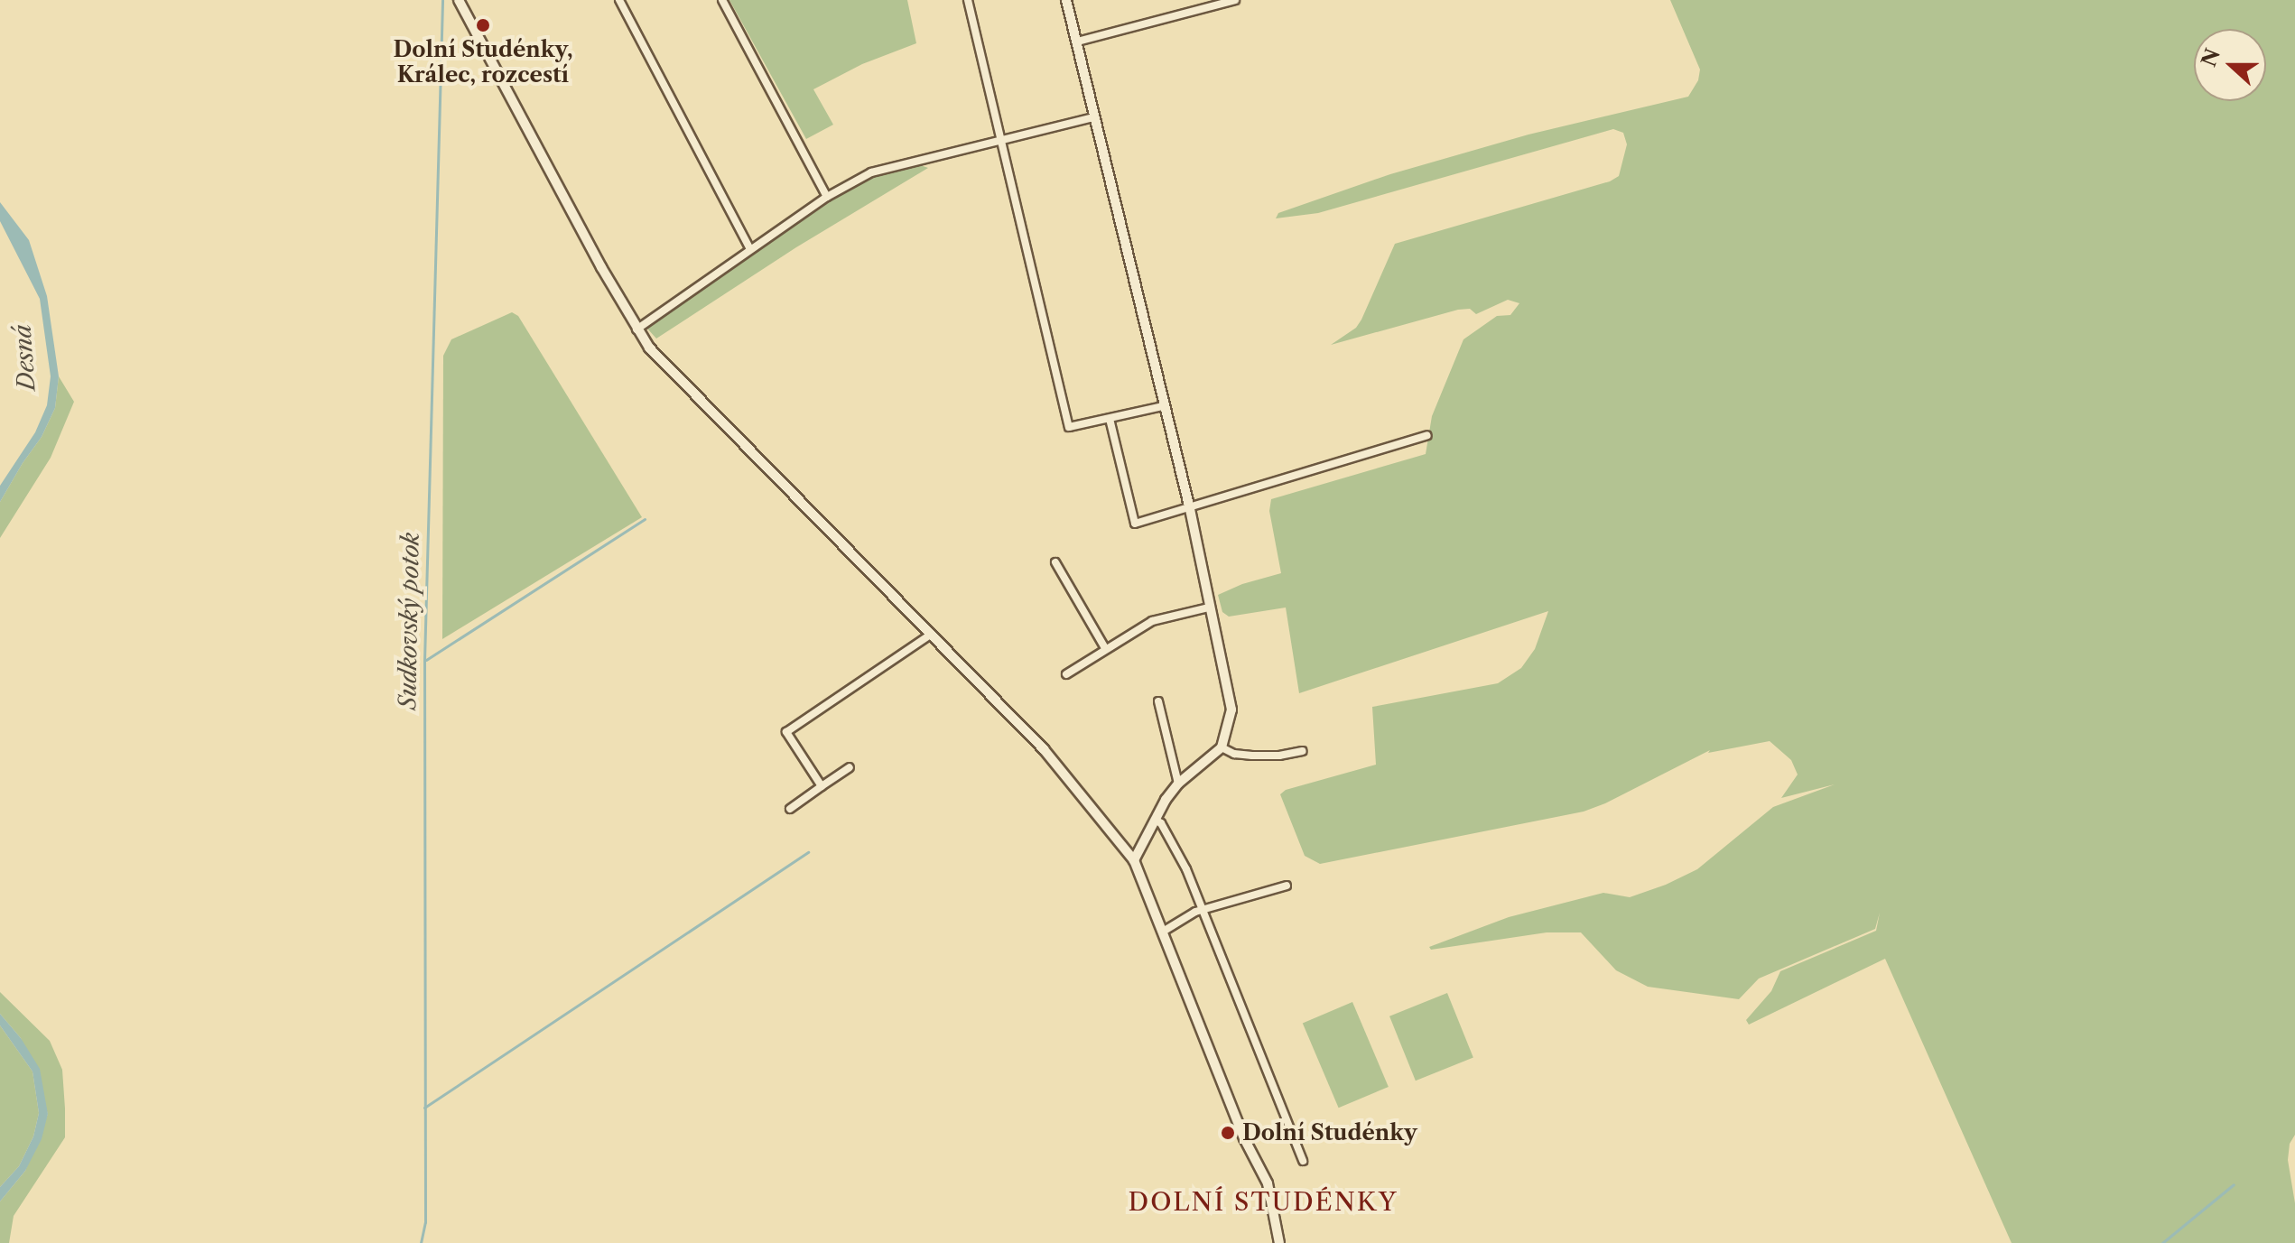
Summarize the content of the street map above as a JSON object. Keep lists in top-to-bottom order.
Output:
{
  "districts": ["DOLNÍ STUDÉNKY"],
  "water": ["Desná", "Sudkovský potok"],
  "places": ["Dolní Studénky, Králec, rozcestí", "Dolní Studénky"],
  "north": "left"
}
